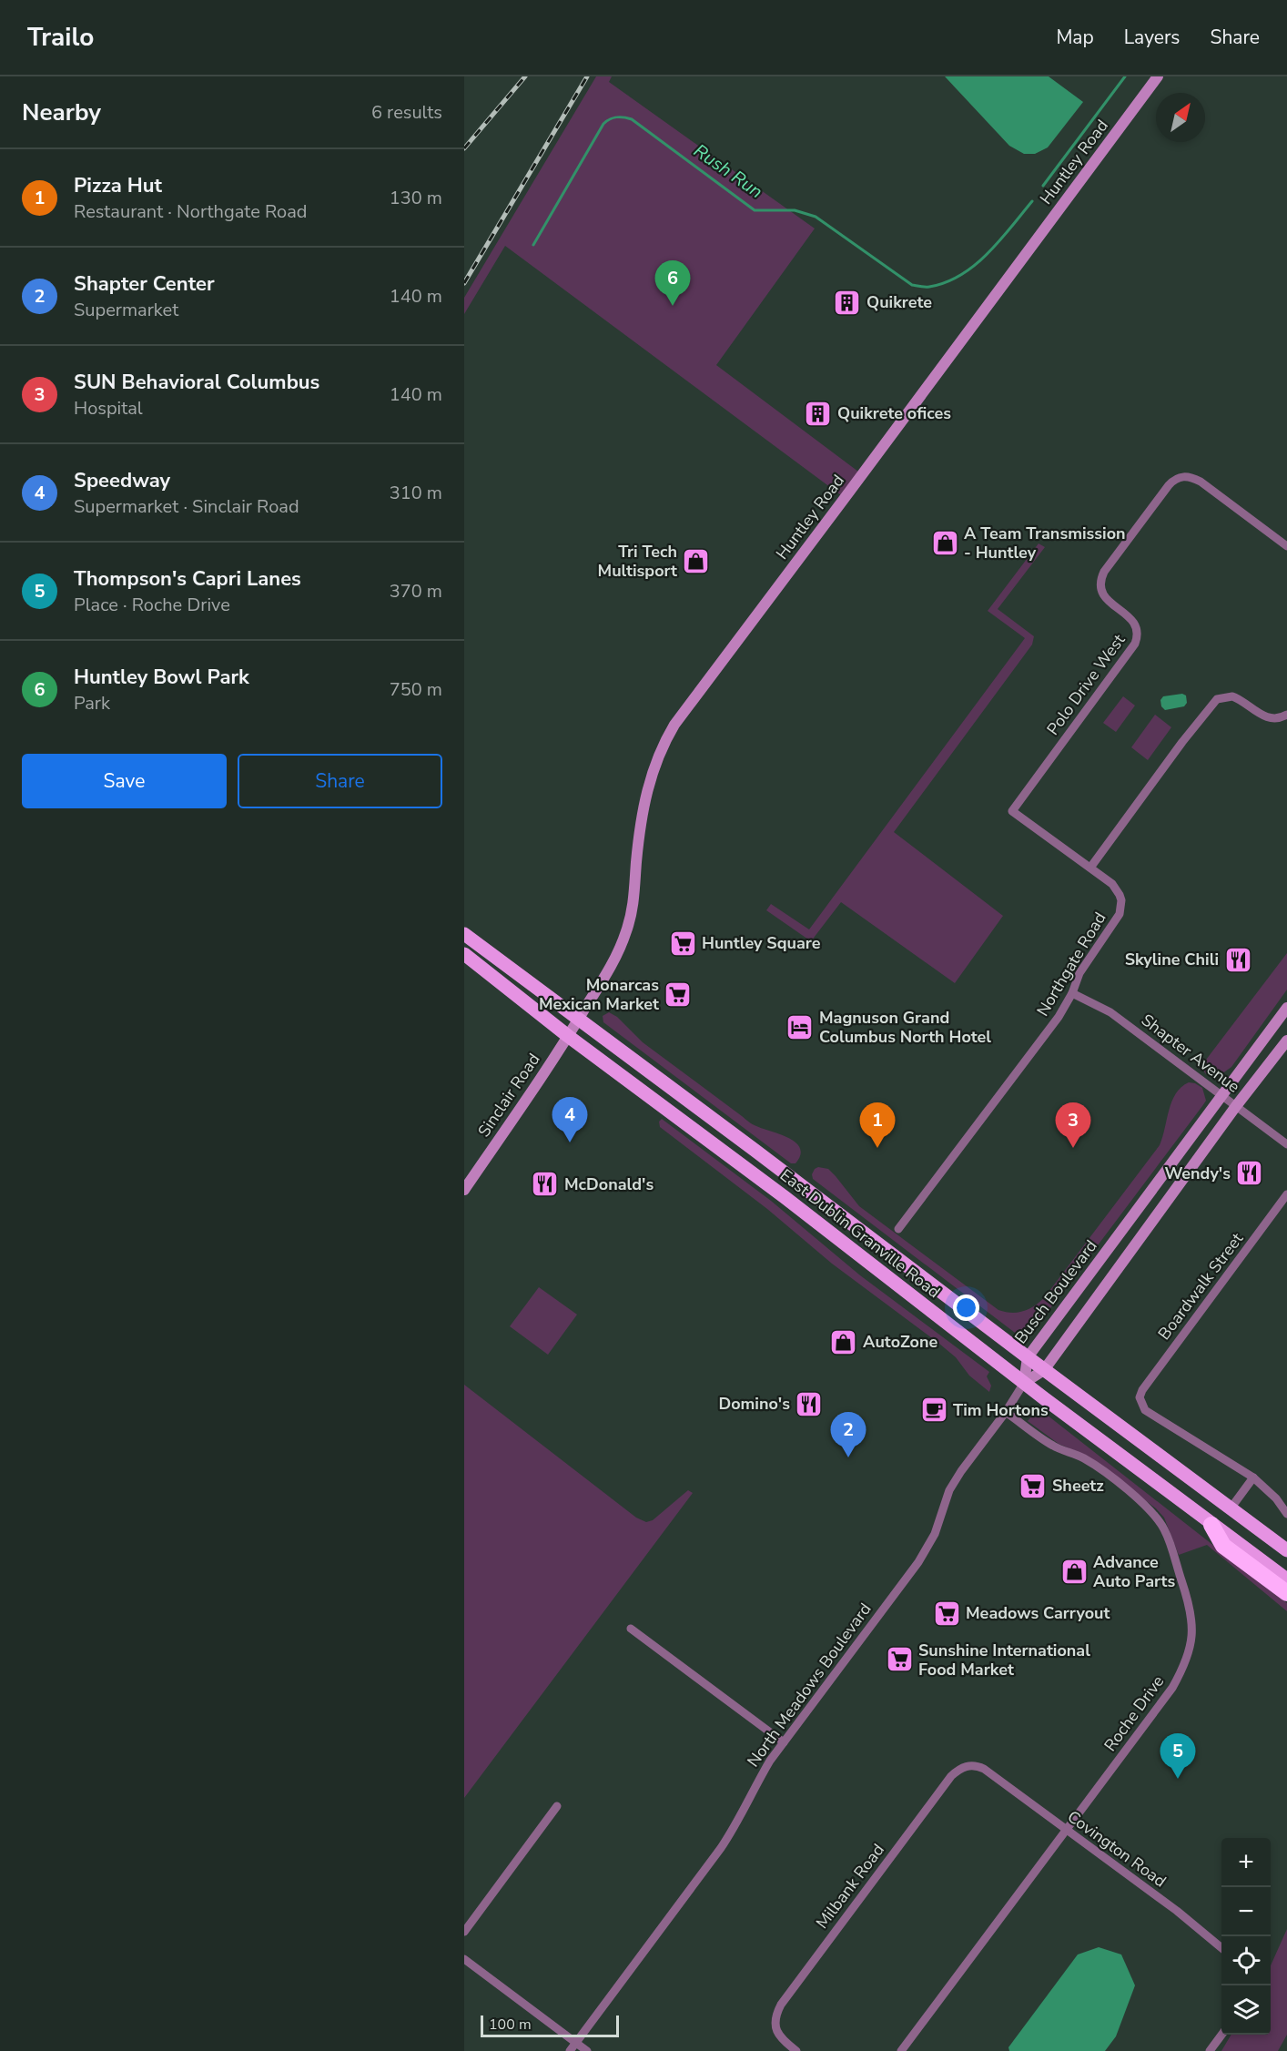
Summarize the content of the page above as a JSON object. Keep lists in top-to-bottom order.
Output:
{
  "streets": {
    "main road": [
      "Huntley Road",
      "Sinclair Road",
      "East Dublin Granville Road",
      "Busch Boulevard"
    ],
    "street": [
      "Polo Drive West",
      "Northgate Road",
      "Shapter Avenue",
      "Boardwalk Street",
      "North Meadows Boulevard",
      "Roche Drive",
      "Covington Road",
      "Milbank Road"
    ]
  },
  "crossings": [
    ["Huntley Road", "Sinclair Road"],
    ["Huntley Road", "East Dublin Granville Road"],
    ["Polo Drive West", "Northgate Road"],
    ["Northgate Road", "Shapter Avenue"],
    ["Shapter Avenue", "Busch Boulevard"],
    ["Sinclair Road", "East Dublin Granville Road"],
    ["East Dublin Granville Road", "Busch Boulevard"],
    ["East Dublin Granville Road", "North Meadows Boulevard"],
    ["Busch Boulevard", "North Meadows Boulevard"],
    ["North Meadows Boulevard", "Roche Drive"],
    ["Roche Drive", "Covington Road"],
    ["Covington Road", "Milbank Road"]
  ],
  "water": ["Rush Run"],
  "places": {
    "building": ["Quikrete", "Quikrete ofices"],
    "shop": [
      "A Team Transmission - Huntley",
      "Tri Tech Multisport",
      "AutoZone",
      "Advance Auto Parts"
    ],
    "supermarket": [
      "Huntley Square",
      "Monarcas Mexican Market",
      "Sheetz",
      "Meadows Carryout",
      "Sunshine International Food Market"
    ],
    "restaurant": [
      "Skyline Chili",
      "Wendy's",
      "McDonald's",
      "Domino's"
    ],
    "hotel": ["Magnuson Grand Columbus North Hotel"],
    "cafe": ["Tim Hortons"]
  },
  "scale_bar": "100 m",
  "north": "top right",
  "page": {
    "header": "Trailo",
    "nav": ["Map", "Layers", "Share"],
    "heading": ["Nearby", "6 results"],
    "list": [
      {
        "mark": "1",
        "name": "Pizza Hut",
        "note": "Restaurant · Northgate Road",
        "value": "130 m"
      },
      {
        "mark": "2",
        "name": "Shapter Center",
        "note": "Supermarket",
        "value": "140 m"
      },
      {
        "mark": "3",
        "name": "SUN Behavioral Columbus",
        "note": "Hospital",
        "value": "140 m"
      },
      {
        "mark": "4",
        "name": "Speedway",
        "note": "Supermarket · Sinclair Road",
        "value": "310 m"
      },
      {
        "mark": "5",
        "name": "Thompson's Capri Lanes",
        "note": "Place · Roche Drive",
        "value": "370 m"
      },
      {
        "mark": "6",
        "name": "Huntley Bowl Park",
        "note": "Park",
        "value": "750 m"
      }
    ],
    "pins": [
      "6",
      "4",
      "1",
      "3",
      "2",
      "5"
    ],
    "buttons": ["Save", "Share"],
    "map_buttons": ["+", "−"],
    "scale": "100 m"
  }
}
